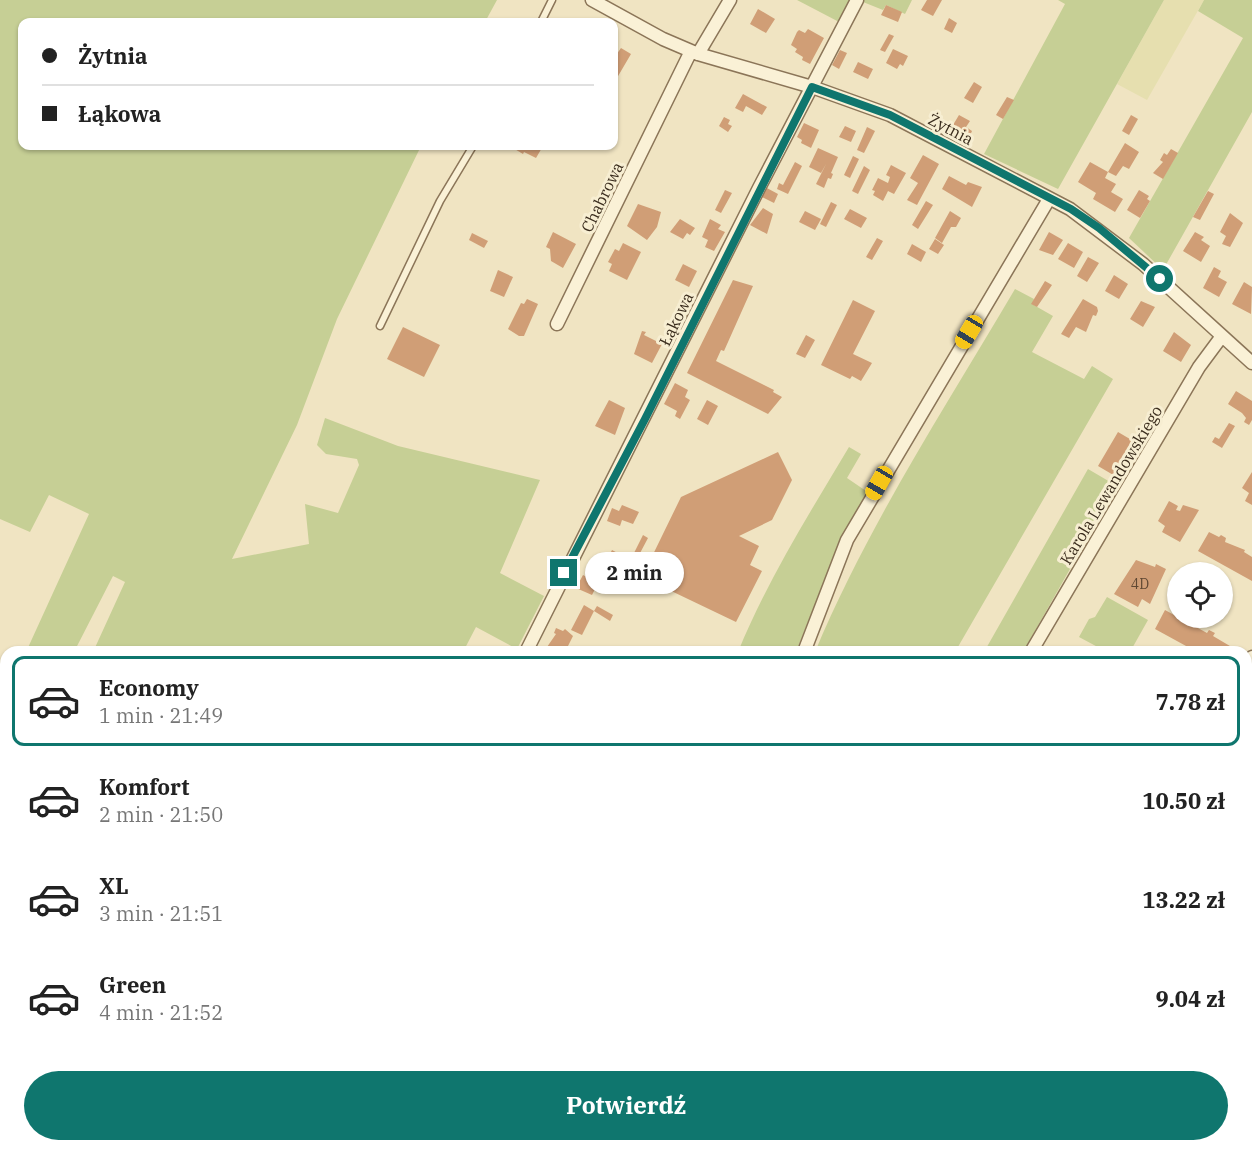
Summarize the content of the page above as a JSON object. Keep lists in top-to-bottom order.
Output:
{
  "streets": {
    "street": [
      "Żytnia",
      "Chabrowa",
      "Łąkowa",
      "Karola Lewandowskiego"
    ]
  },
  "crossings": [
    ["Żytnia", "Chabrowa"],
    ["Żytnia", "Łąkowa"],
    ["Żytnia", "Karola Lewandowskiego"]
  ],
  "house_numbers": ["4D"],
  "page": {
    "banner": ["Żytnia", "Łąkowa"],
    "bubble": "2 min",
    "list": [
      {
        "name": "Economy",
        "note": "1 min · 21:49",
        "value": "7.78 zł"
      },
      {
        "name": "Komfort",
        "note": "2 min · 21:50",
        "value": "10.50 zł"
      },
      {
        "name": "XL",
        "note": "3 min · 21:51",
        "value": "13.22 zł"
      },
      {
        "name": "Green",
        "note": "4 min · 21:52",
        "value": "9.04 zł"
      }
    ],
    "buttons": "Potwierdź"
  }
}
